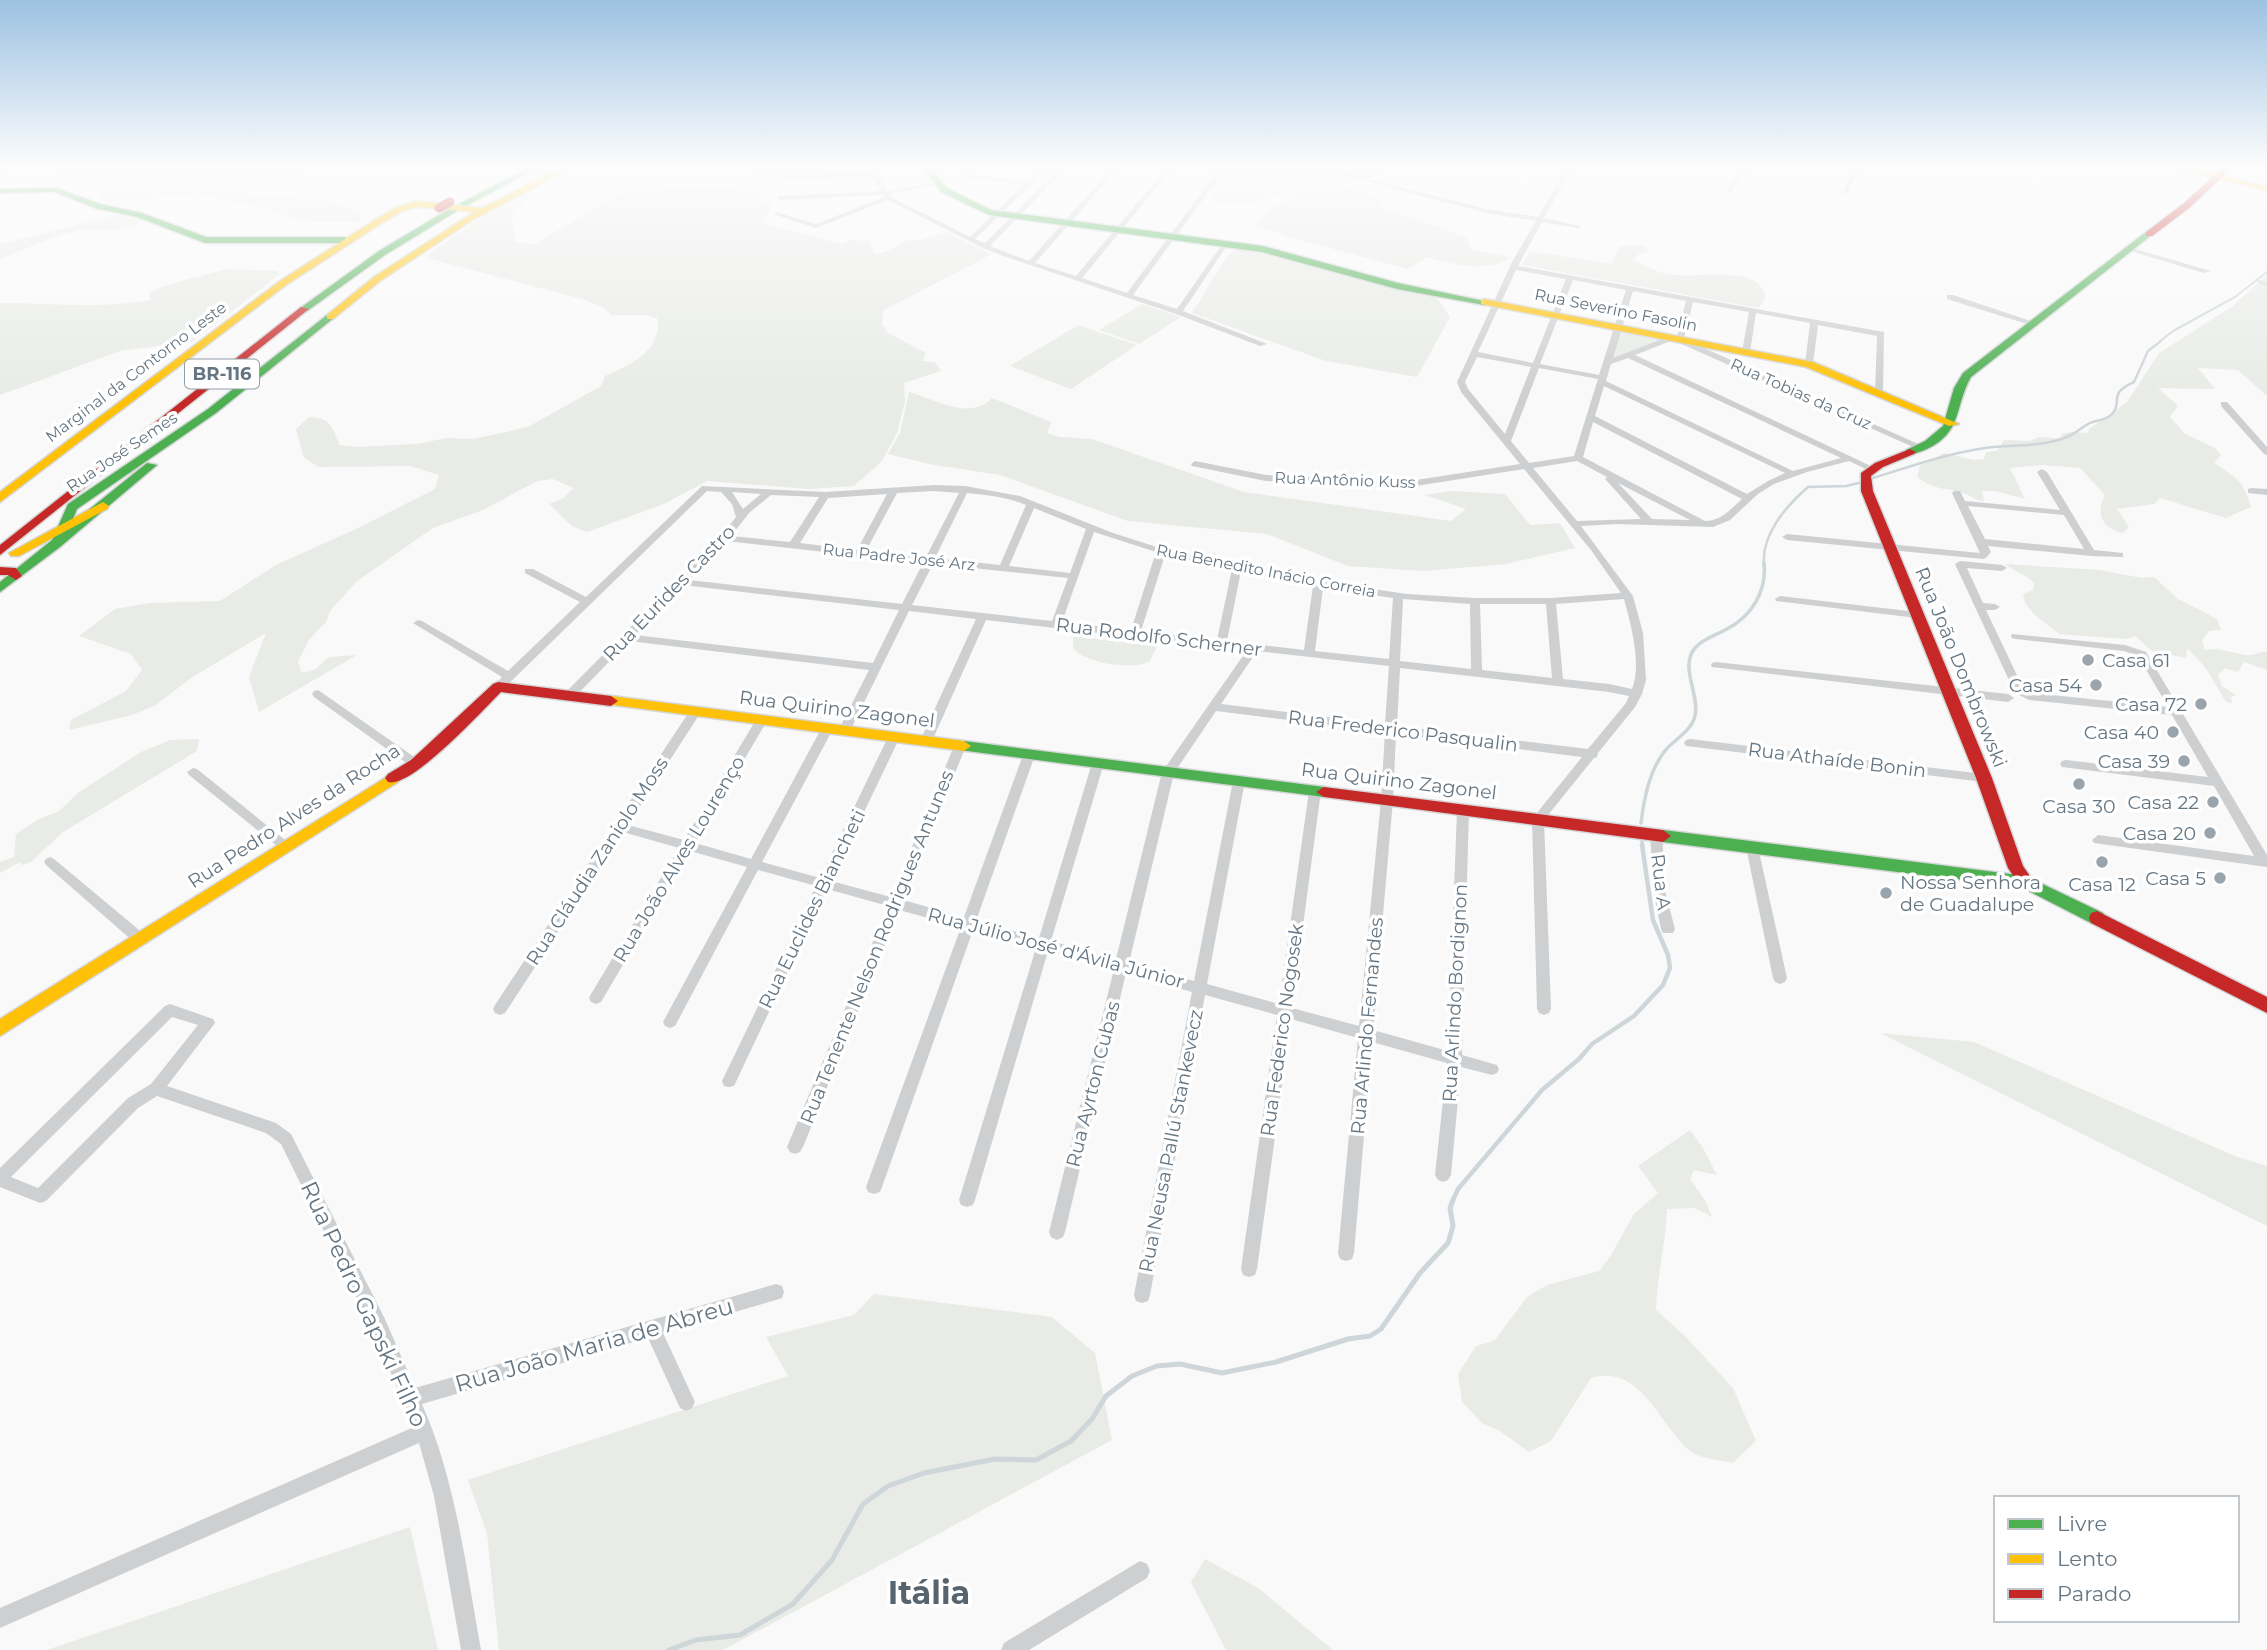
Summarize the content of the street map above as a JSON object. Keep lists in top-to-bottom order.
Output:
{
  "streets": {
    "main road": [
      "Rua Severino Fasolin",
      "Marginal da Contorno Leste",
      "BR-116",
      "Rua José Semes",
      "Rua João Dombrowski",
      "Rua Quirino Zagonel",
      "Rua Pedro Alves da Rocha"
    ],
    "street": [
      "Rua Tobias da Cruz",
      "Rua Antônio Kuss",
      "Rua Padre José Arz",
      "Rua Benedito Inácio Correia",
      "Rua Eurides Castro",
      "Rua Rodolfo Scherner",
      "Rua Frederico Pasqualin",
      "Rua Athaíde Bonin",
      "Rua João Alves Lourenço",
      "Rua Cláudia Zaniolo Moss",
      "Rua A",
      "Rua Euclides Biancheti",
      "Rua Tenente Nelson Rodrigues Antunes",
      "Rua Júlio José d'Ávila Júnior",
      "Rua Arlindo Bordignon",
      "Rua Arlindo Fernandes",
      "Rua Federico Nogosek",
      "Rua Ayrton Cubas",
      "Rua Neusa Pallú Stankevecz",
      "Rua Pedro Gapski Filho",
      "Rua João Maria de Abreu"
    ]
  },
  "crossings": [
    ["Rua Severino Fasolin", "Rua Tobias da Cruz"],
    ["Rua Padre José Arz", "Rua Eurides Castro"],
    ["Rua Benedito Inácio Correia", "Rua Eurides Castro"],
    ["Rua Benedito Inácio Correia", "Rua Pedro Alves da Rocha"],
    ["Rua Benedito Inácio Correia", "Rua Arlindo Fernandes"],
    ["Rua Eurides Castro", "Rua Rodolfo Scherner"],
    ["Rua Eurides Castro", "Rua Quirino Zagonel"],
    ["Rua Rodolfo Scherner", "Rua Arlindo Fernandes"],
    ["Rua João Dombrowski", "Rua Quirino Zagonel"],
    ["Rua João Dombrowski", "Rua Athaíde Bonin"],
    ["Rua Quirino Zagonel", "Rua Pedro Alves da Rocha"],
    ["Rua Quirino Zagonel", "Rua João Alves Lourenço"],
    ["Rua Quirino Zagonel", "Rua Cláudia Zaniolo Moss"],
    ["Rua Quirino Zagonel", "Rua A"],
    ["Rua Quirino Zagonel", "Rua Euclides Biancheti"],
    ["Rua Quirino Zagonel", "Rua Tenente Nelson Rodrigues Antunes"],
    ["Rua Quirino Zagonel", "Rua Arlindo Bordignon"],
    ["Rua Quirino Zagonel", "Rua Arlindo Fernandes"],
    ["Rua Quirino Zagonel", "Rua Federico Nogosek"],
    ["Rua Quirino Zagonel", "Rua Ayrton Cubas"],
    ["Rua Quirino Zagonel", "Rua Neusa Pallú Stankevecz"],
    ["Rua Frederico Pasqualin", "Rua Arlindo Fernandes"],
    ["Rua João Alves Lourenço", "Rua Júlio José d'Ávila Júnior"],
    ["Rua Cláudia Zaniolo Moss", "Rua Júlio José d'Ávila Júnior"],
    ["Rua Euclides Biancheti", "Rua Júlio José d'Ávila Júnior"],
    ["Rua Tenente Nelson Rodrigues Antunes", "Rua Júlio José d'Ávila Júnior"],
    ["Rua Júlio José d'Ávila Júnior", "Rua Arlindo Bordignon"],
    ["Rua Júlio José d'Ávila Júnior", "Rua Arlindo Fernandes"],
    ["Rua Júlio José d'Ávila Júnior", "Rua Federico Nogosek"],
    ["Rua Júlio José d'Ávila Júnior", "Rua Ayrton Cubas"],
    ["Rua Júlio José d'Ávila Júnior", "Rua Neusa Pallú Stankevecz"],
    ["Rua Pedro Gapski Filho", "Rua João Maria de Abreu"]
  ],
  "districts": ["Itália"],
  "places": [
    "Casa 61",
    "Casa 54",
    "Casa 72",
    "Casa 40",
    "Casa 39",
    "Casa 30",
    "Casa 22",
    "Casa 20",
    "Casa 12",
    "Casa 5",
    "Nossa Senhora de Guadalupe"
  ],
  "legend": ["Livre", "Lento", "Parado"]
}
